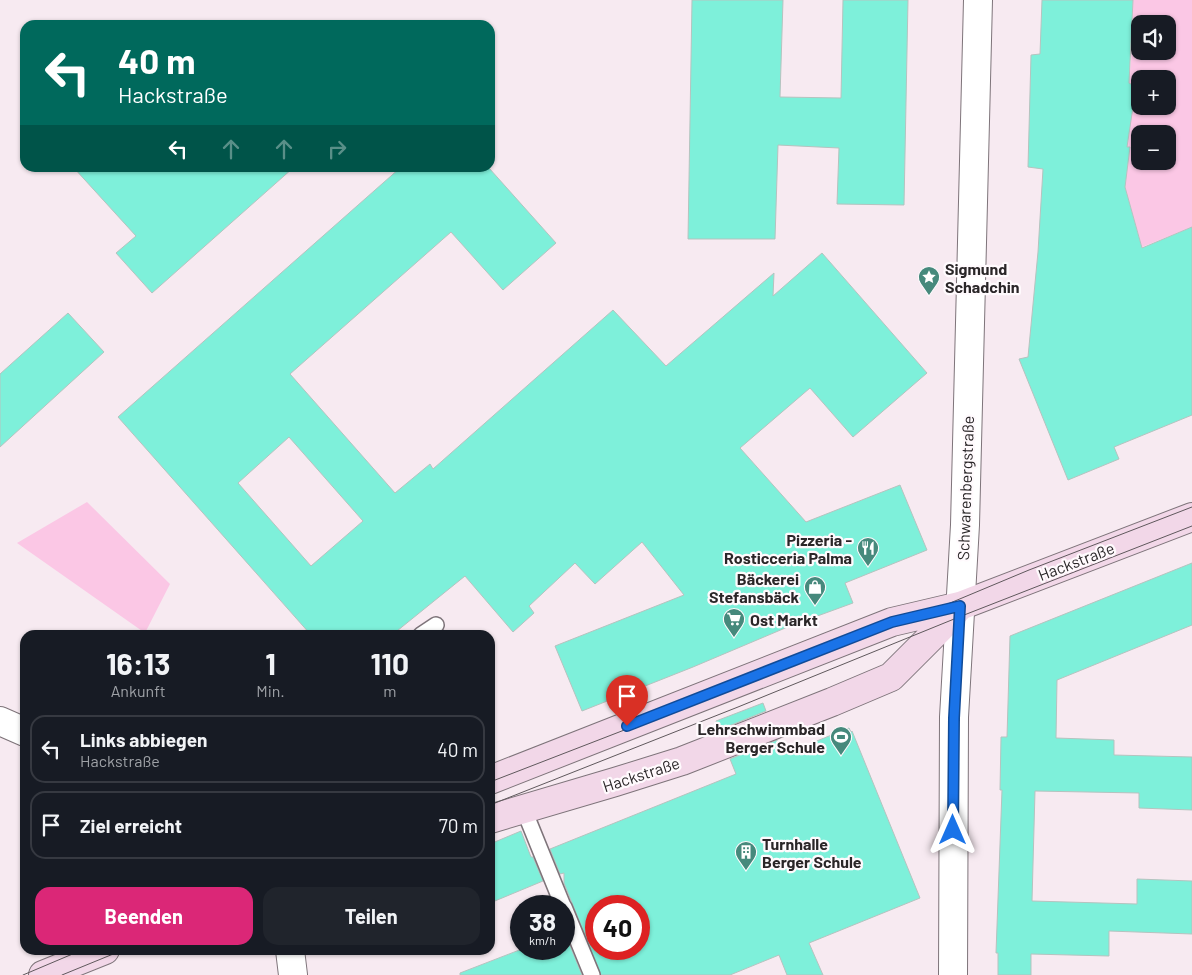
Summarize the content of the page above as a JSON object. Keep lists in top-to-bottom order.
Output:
{
  "streets": {
    "main road": ["Hackstraße"],
    "street": ["Schwarenbergstraße"]
  },
  "crossings": [
    ["Schwarenbergstraße", "Hackstraße"]
  ],
  "places": {
    "place": ["Sigmund Schadchin"],
    "restaurant": ["Pizzeria - Rosticceria Palma"],
    "shop": ["Bäckerei Stefansbäck"],
    "supermarket": ["Ost Markt"],
    "sports": ["Lehrschwimmbad Berger Schule"],
    "building": ["Turnhalle Berger Schule"]
  },
  "page": {
    "map_buttons": ["+", "−"],
    "turn": ["40 m", "Hackstraße"],
    "eta": [
      "16:13",
      "Ankunft",
      "1",
      "Min.",
      "110",
      "m"
    ],
    "list": [
      {
        "name": "Links abbiegen",
        "note": "Hackstraße",
        "value": "40 m"
      },
      {
        "name": "Ziel erreicht",
        "value": "70 m"
      }
    ],
    "buttons": ["Beenden", "Teilen"],
    "speed": "38 km/h",
    "limit": "40"
  }
}
